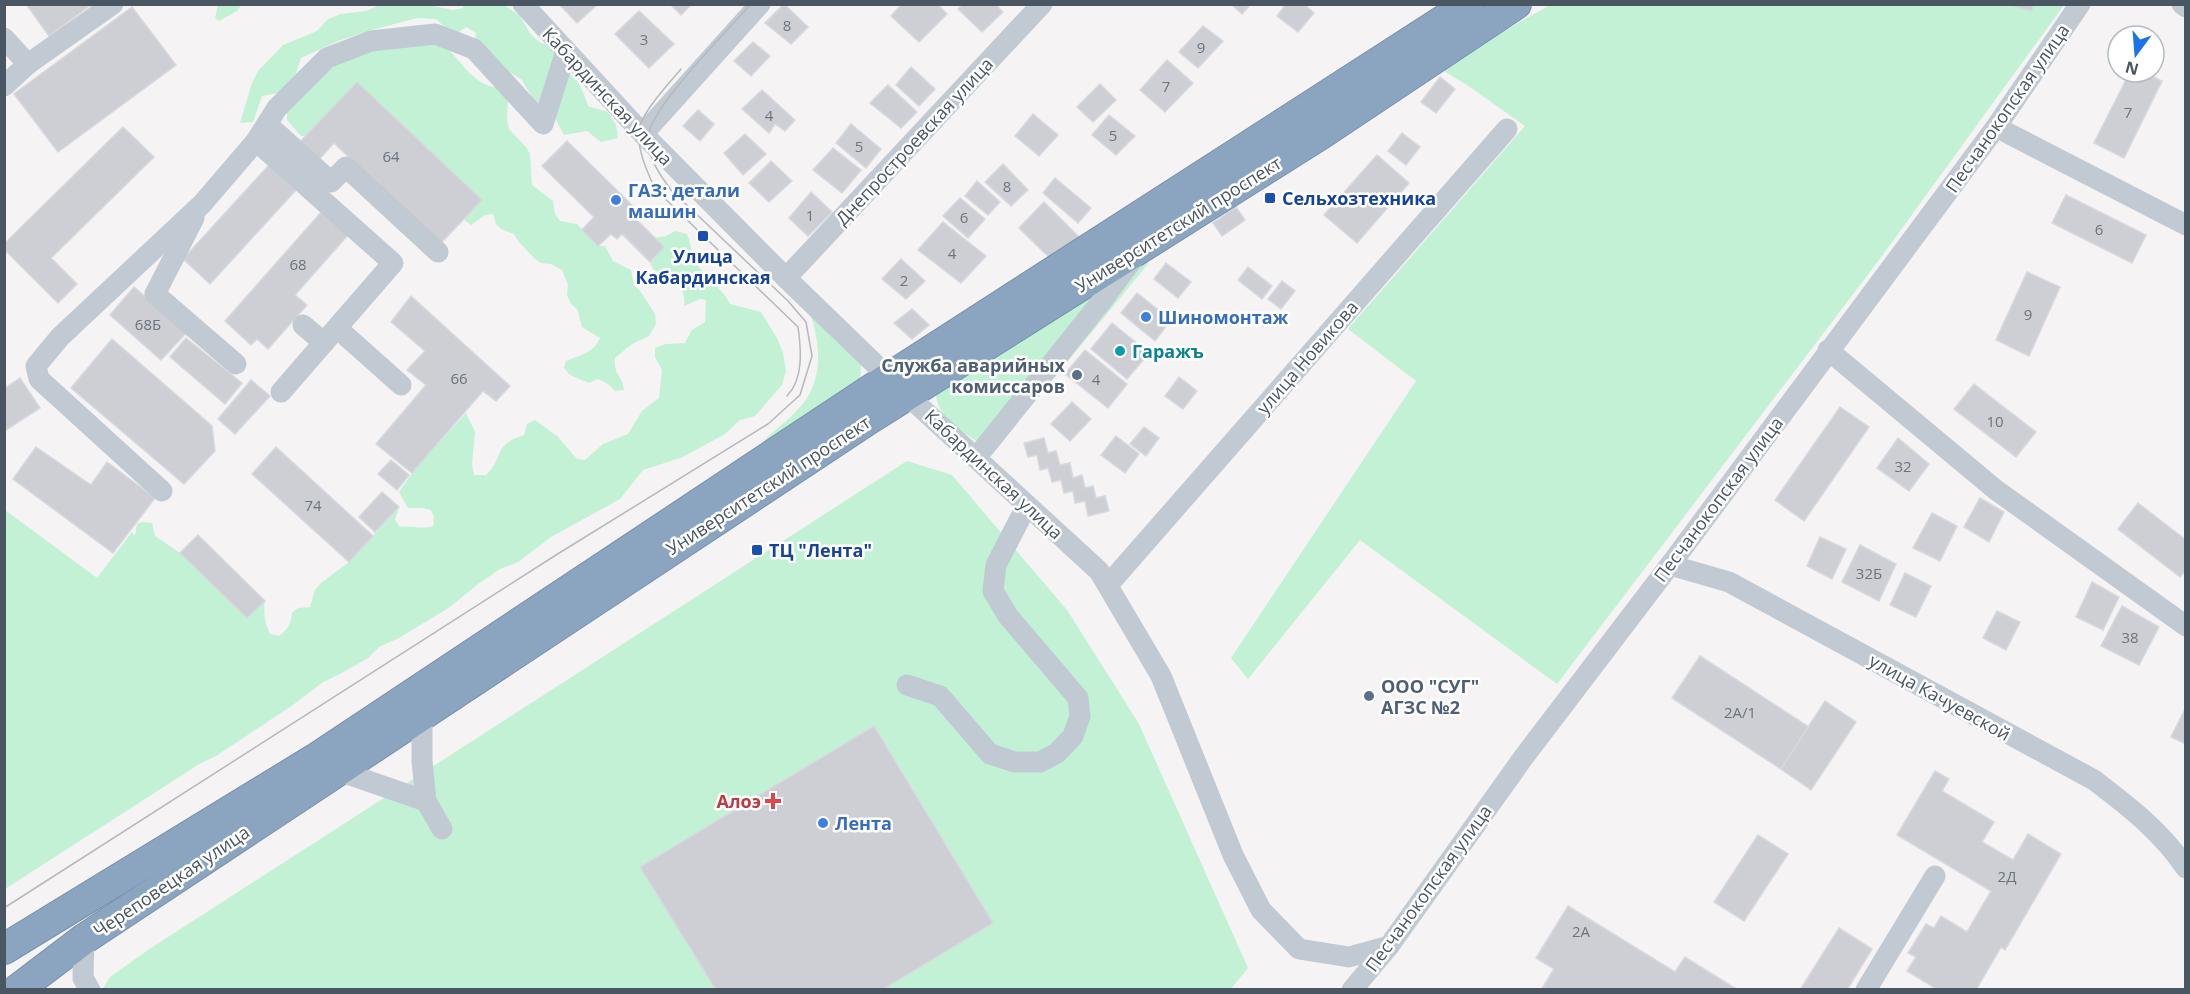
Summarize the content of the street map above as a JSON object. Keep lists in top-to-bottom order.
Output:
{
  "streets": {
    "highway": ["Университетский проспект", "Череповецкая улица"],
    "street": [
      "Кабардинская улица",
      "Песчанокопская улица",
      "Днепростроевская улица",
      "улица Новикова",
      "улица Качуевской"
    ]
  },
  "crossings": [
    ["Кабардинская улица", "Песчанокопская улица"],
    ["Кабардинская улица", "Днепростроевская улица"],
    ["Кабардинская улица", "Университетский проспект"],
    ["Кабардинская улица", "улица Новикова"],
    ["Песчанокопская улица", "улица Качуевской"],
    ["Университетский проспект", "Череповецкая улица"]
  ],
  "places": {
    "transit": ["Сельхозтехника", "Улица Кабардинская", "ТЦ \"Лента\""],
    "other": [
      "ГАЗ: детали машин",
      "Шиномонтаж",
      "Гаражъ",
      "Служба аварийных комиссаров",
      "ООО \"СУГ\" АГЗС №2",
      "Лента"
    ],
    "health": ["Алоэ"]
  },
  "house_numbers": [
    "8",
    "3",
    "9",
    "7",
    "7",
    "4",
    "5",
    "5",
    "64",
    "8",
    "1",
    "6",
    "6",
    "4",
    "68",
    "2",
    "9",
    "68Б",
    "66",
    "4",
    "10",
    "32",
    "74",
    "32Б",
    "38",
    "2А/1",
    "2Д",
    "2А"
  ],
  "north": "bottom"
}
